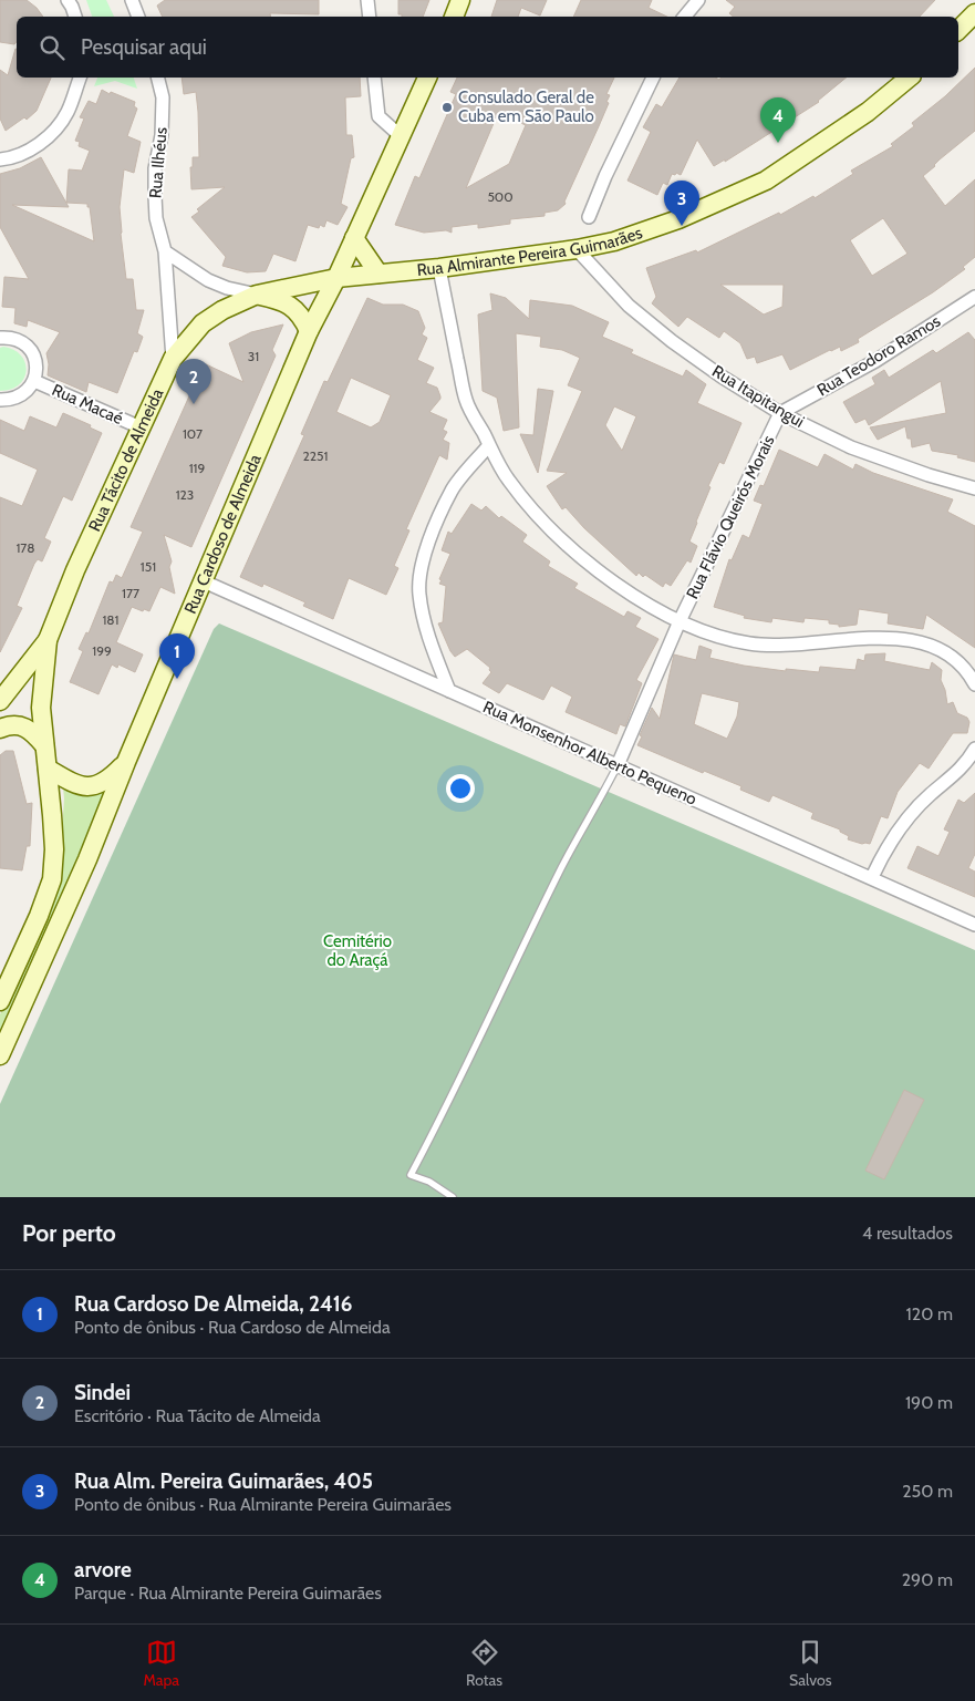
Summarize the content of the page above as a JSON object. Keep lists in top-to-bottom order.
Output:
{
  "streets": {
    "main road": ["Rua Almirante Pereira Guimarães", "Rua Tácito de Almeida", "Rua Cardoso de Almeida"],
    "street": [
      "Rua Ilhéus",
      "Rua Teodoro Ramos",
      "Rua Itapitangui",
      "Rua Macaé",
      "Rua Flávio Queirós Morais",
      "Rua Monsenhor Alberto Pequeno"
    ]
  },
  "crossings": [
    ["Rua Ilhéus", "Rua Tácito de Almeida"],
    ["Rua Almirante Pereira Guimarães", "Rua Itapitangui"],
    ["Rua Almirante Pereira Guimarães", "Rua Tácito de Almeida"],
    ["Rua Almirante Pereira Guimarães", "Rua Cardoso de Almeida"],
    ["Rua Teodoro Ramos", "Rua Itapitangui"],
    ["Rua Teodoro Ramos", "Rua Flávio Queirós Morais"],
    ["Rua Itapitangui", "Rua Flávio Queirós Morais"],
    ["Rua Macaé", "Rua Tácito de Almeida"],
    ["Rua Tácito de Almeida", "Rua Cardoso de Almeida"],
    ["Rua Flávio Queirós Morais", "Rua Monsenhor Alberto Pequeno"],
    ["Rua Cardoso de Almeida", "Rua Monsenhor Alberto Pequeno"]
  ],
  "parks": ["Cemitério do Araçá"],
  "places": ["Consulado Geral de Cuba em São Paulo"],
  "house_numbers": [
    "500",
    "31",
    "107",
    "2251",
    "119",
    "123",
    "178",
    "151",
    "177",
    "181",
    "199"
  ],
  "page": {
    "search": "Pesquisar aqui",
    "pins": [
      "4",
      "3",
      "2",
      "1"
    ],
    "heading": ["Por perto", "4 resultados"],
    "list": [
      {
        "mark": "1",
        "name": "Rua Cardoso De Almeida, 2416",
        "note": "Ponto de ônibus · Rua Cardoso de Almeida",
        "value": "120 m"
      },
      {
        "mark": "2",
        "name": "Sindei",
        "note": "Escritório · Rua Tácito de Almeida",
        "value": "190 m"
      },
      {
        "mark": "3",
        "name": "Rua Alm. Pereira Guimarães, 405",
        "note": "Ponto de ônibus · Rua Almirante Pereira Guimarães",
        "value": "250 m"
      },
      {
        "mark": "4",
        "name": "arvore",
        "note": "Parque · Rua Almirante Pereira Guimarães",
        "value": "290 m"
      }
    ],
    "nav": ["Mapa", "Rotas", "Salvos"]
  }
}
